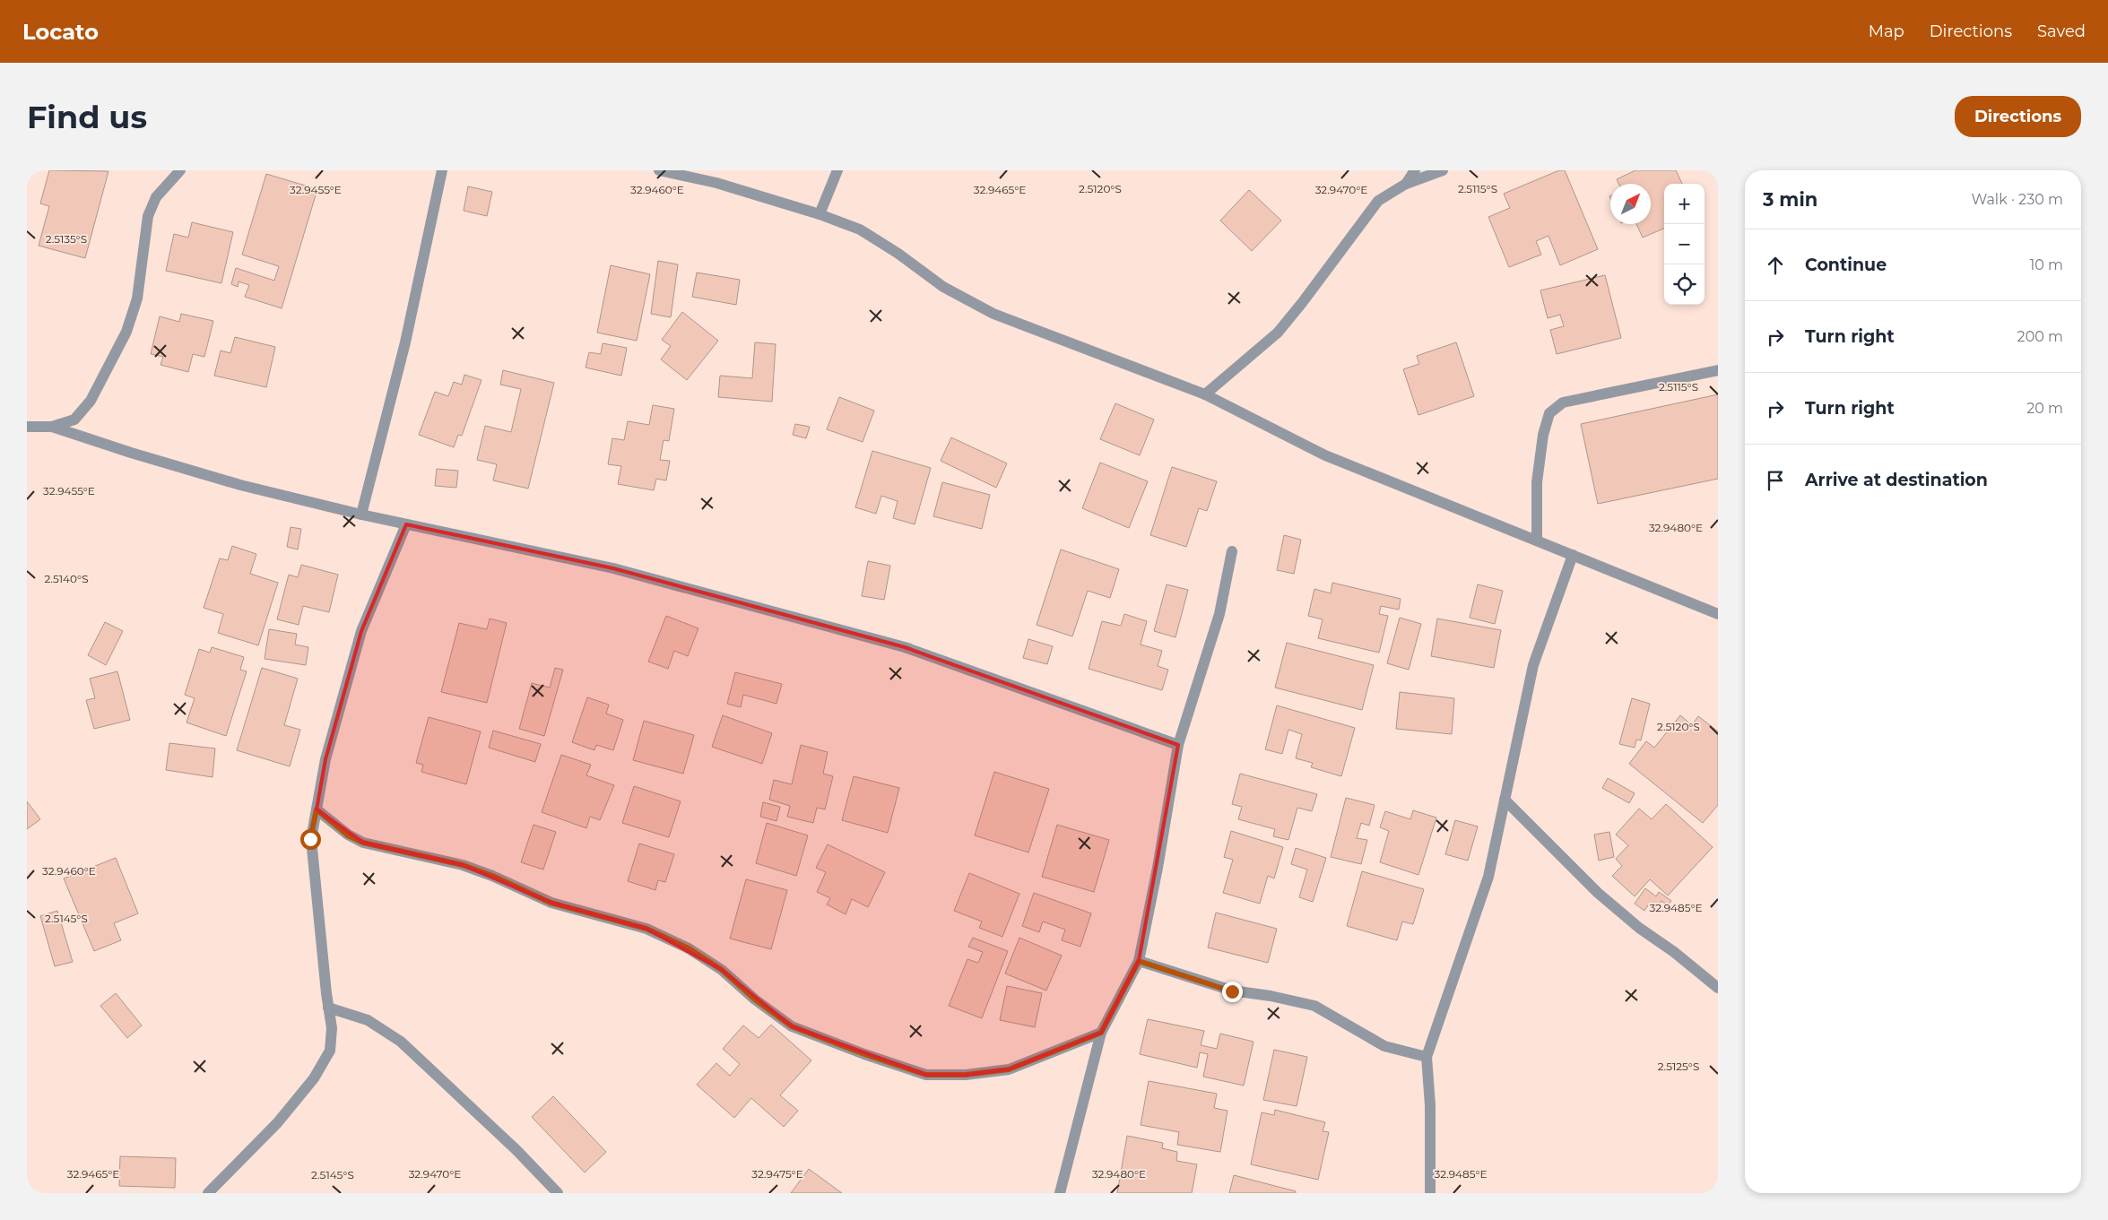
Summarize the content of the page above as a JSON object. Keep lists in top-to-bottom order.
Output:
{
  "north": "top right",
  "page": {
    "header": "Locato",
    "nav": ["Map", "Directions", "Saved"],
    "buttons": "Directions",
    "title": "Find us",
    "heading": ["3 min", "Walk · 230 m"],
    "map_buttons": ["+", "−"],
    "list": [
      ["Continue", "10 m"],
      ["Turn right", "200 m"],
      ["Turn right", "20 m"],
      "Arrive at destination"
    ]
  },
  "coordinates": [
    "2.5120°S",
    "2.5115°S",
    "32.9455°E",
    "32.9460°E",
    "32.9465°E",
    "32.9470°E",
    "2.5135°S",
    "32.9480°E",
    "2.5140°S",
    "32.9485°E",
    "2.5145°S",
    "2.5125°S",
    "32.9475°E"
  ]
}
